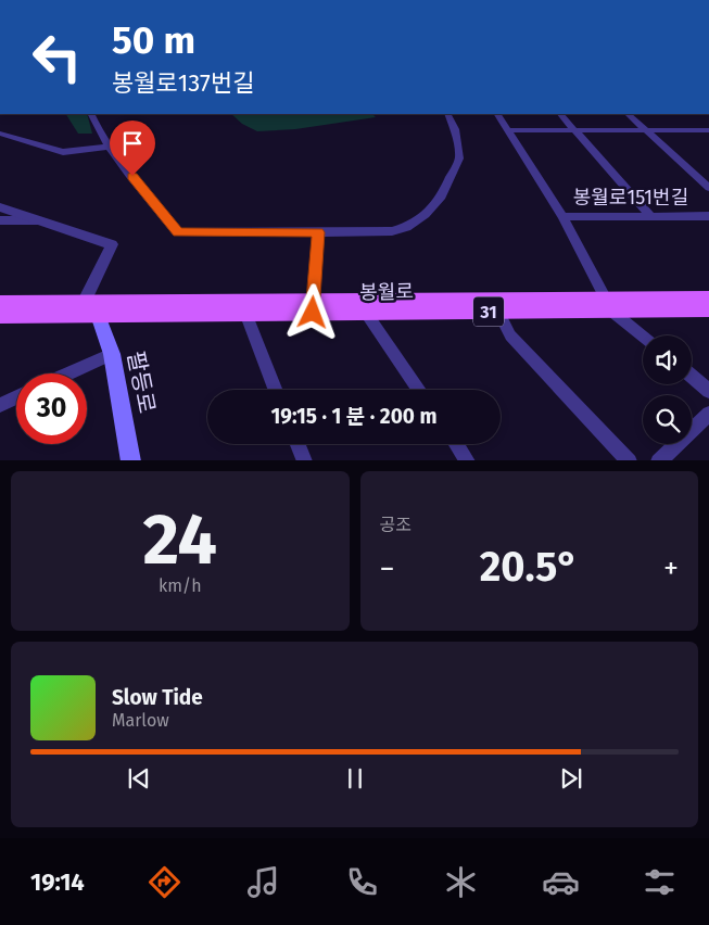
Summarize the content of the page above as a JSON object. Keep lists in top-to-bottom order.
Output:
{
  "streets": {
    "main road": ["봉월로", "31", "팔등로"],
    "street": ["봉월로151번길"]
  },
  "crossings": [
    ["봉월로151번길", "봉월로"],
    ["봉월로", "팔등로"]
  ],
  "page": {
    "turn": ["50 m", "봉월로137번길"],
    "limit": "30",
    "trip": "19:15 · 1 분 · 200 m",
    "tile": [
      ["24", "km/h"],
      "공조"
    ],
    "heat": ["−", "20.5°", "+"],
    "song": ["Slow Tide", "Marlow"],
    "tabs": "19:14"
  }
}
